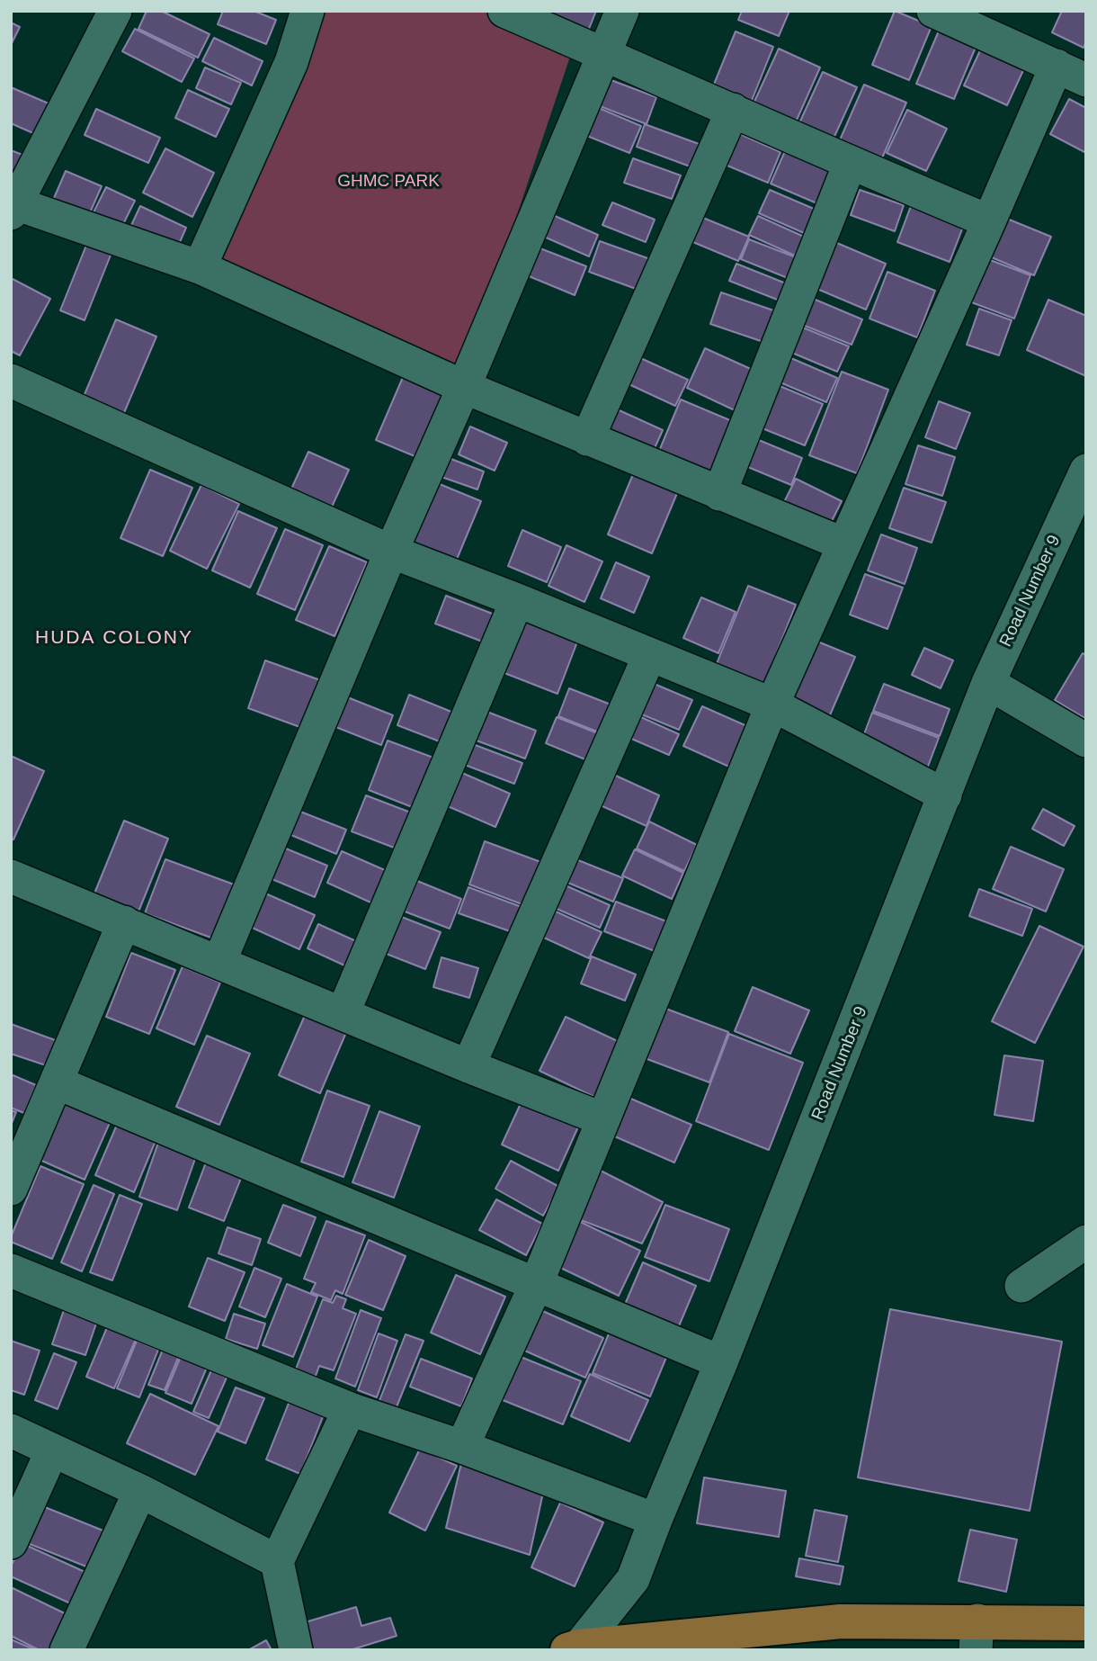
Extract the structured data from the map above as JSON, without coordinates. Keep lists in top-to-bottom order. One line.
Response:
{"streets":{"street":["Road Number 9"]},"districts":["HUDA COLONY"],"parks":["GHMC PARK"]}
